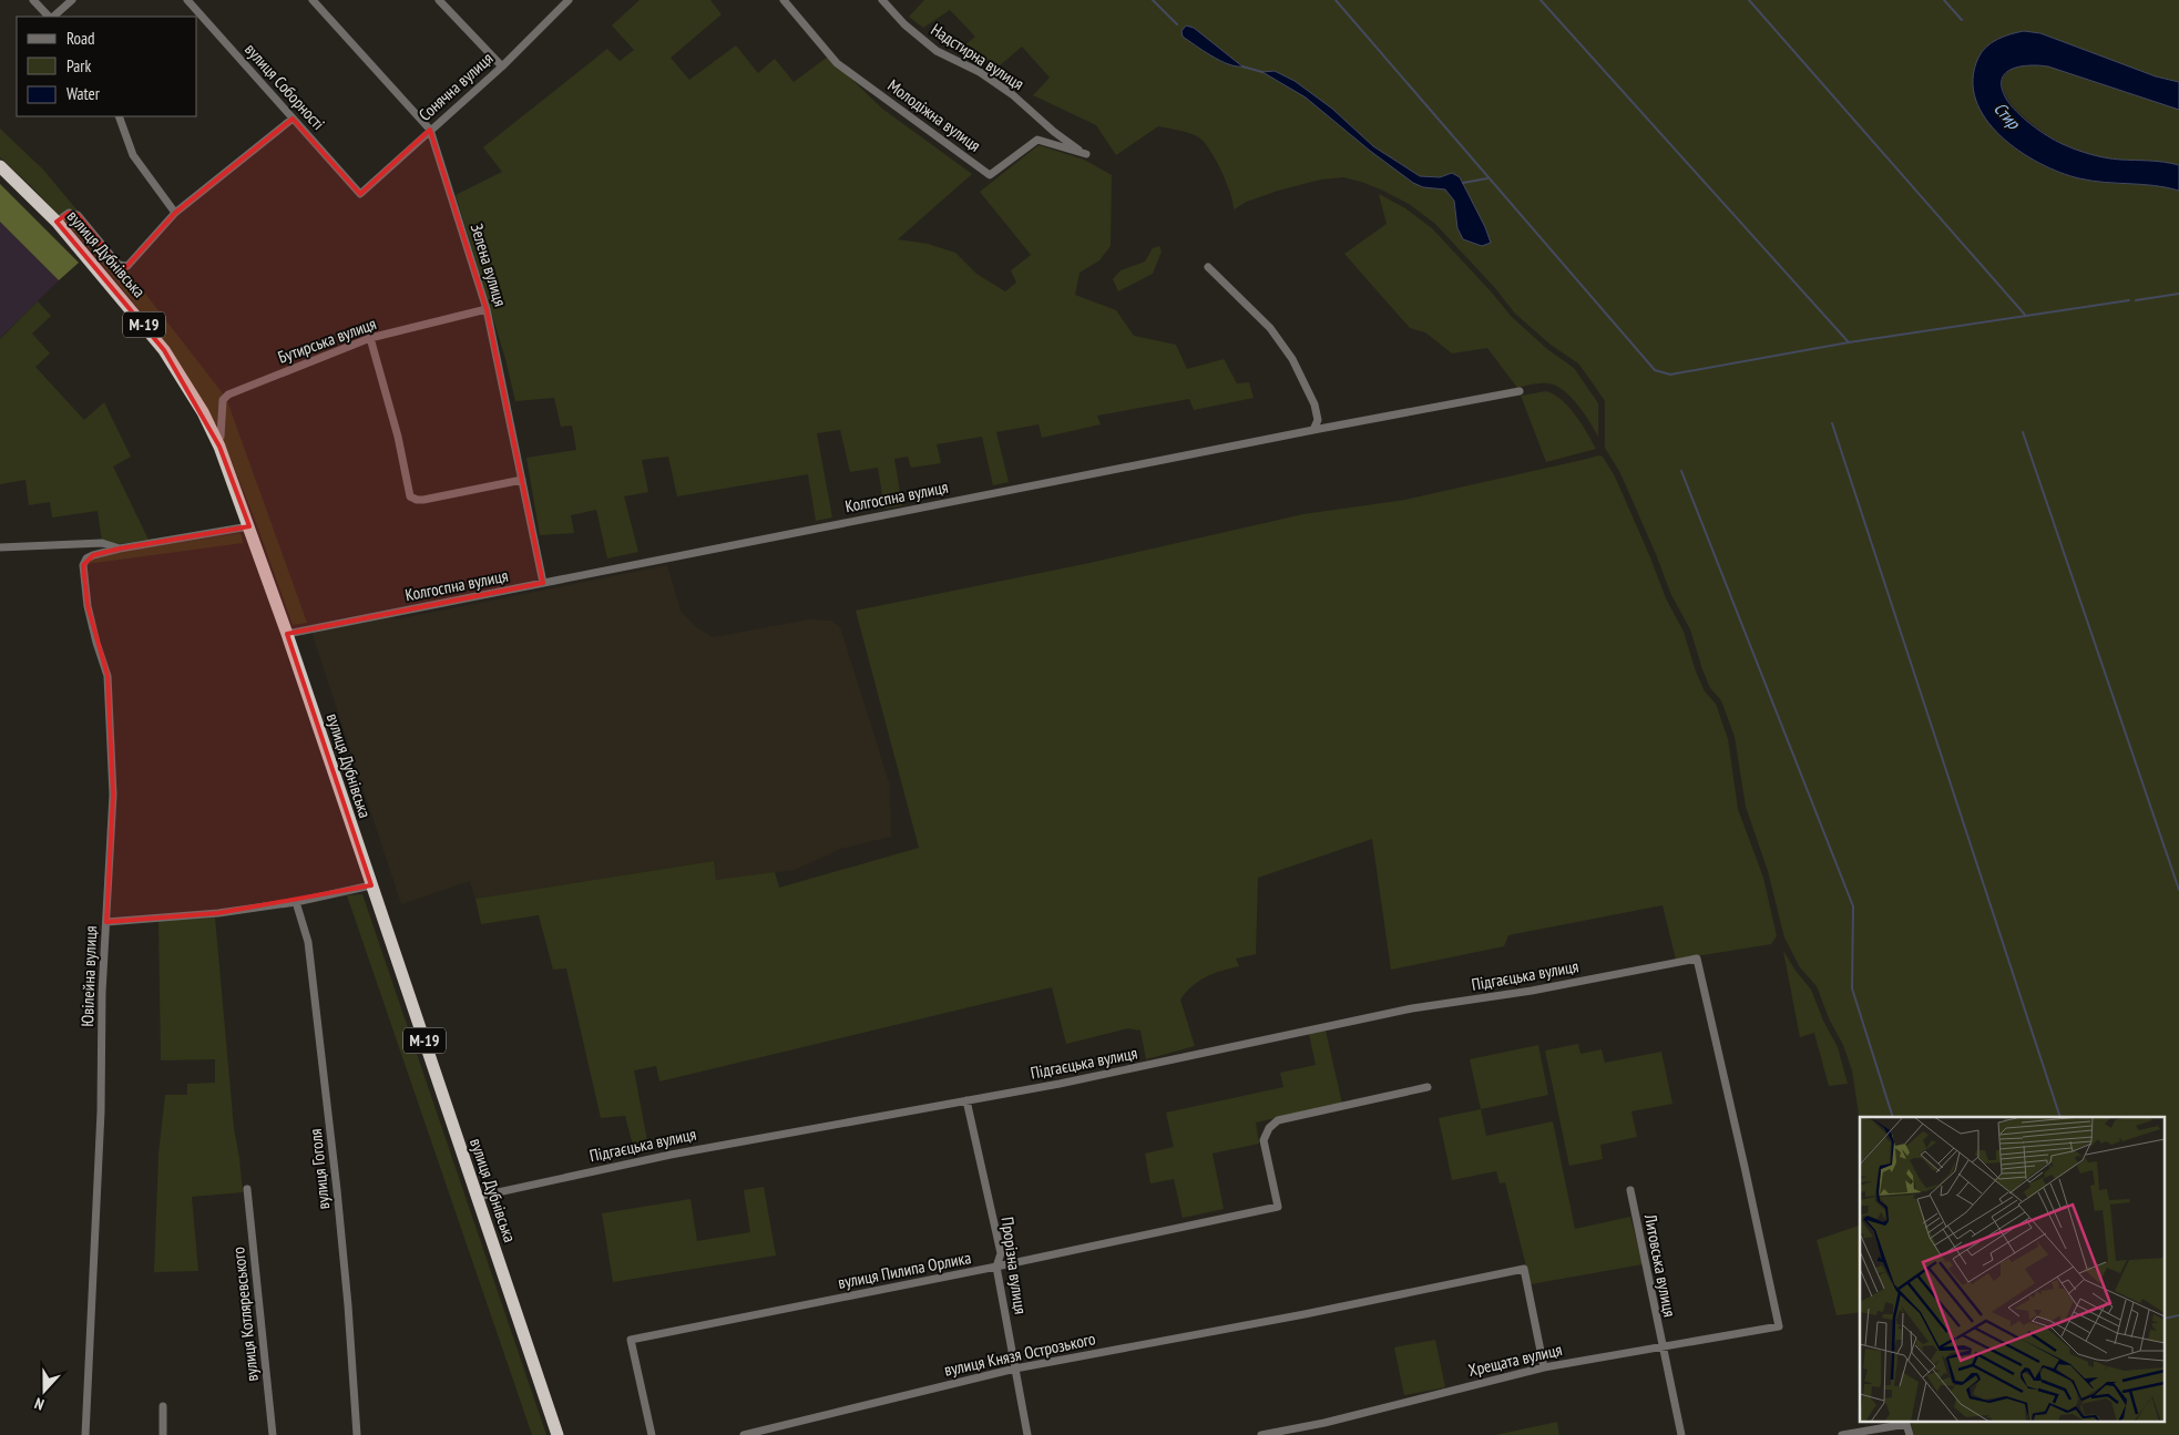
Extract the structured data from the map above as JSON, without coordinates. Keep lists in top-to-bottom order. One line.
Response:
{"streets":{"highway":["вулиця Дубнівська","М-19"],"street":["Надстирна вулиця","вулиця Соборності","Сонячна вулиця","Молодіжна вулиця","Зелена вулиця","Бутирська вулиця","Колгоспна вулиця","Підгаєцька вулиця","Ювілейна вулиця","вулиця Гоголя","Прорізна вулиця","Литовська вулиця","вулиця Пилипа Орлика","вулиця Котляревського","вулиця Князя Острозького","Хрещата вулиця"]},"crossings":[["Надстирна вулиця","Молодіжна вулиця"],["вулиця Соборності","Сонячна вулиця"],["Сонячна вулиця","Зелена вулиця"],["вулиця Дубнівська","Бутирська вулиця"],["вулиця Дубнівська","Колгоспна вулиця"],["вулиця Дубнівська","Підгаєцька вулиця"],["Зелена вулиця","Бутирська вулиця"],["Зелена вулиця","Колгоспна вулиця"],["Підгаєцька вулиця","Прорізна вулиця"],["Підгаєцька вулиця","Хрещата вулиця"],["Прорізна вулиця","вулиця Пилипа Орлика"],["Прорізна вулиця","вулиця Князя Острозького"],["Литовська вулиця","Хрещата вулиця"],["вулиця Князя Острозького","Хрещата вулиця"]],"water":["Стир"],"legend":["Road","Park","Water"],"north":"bottom"}
